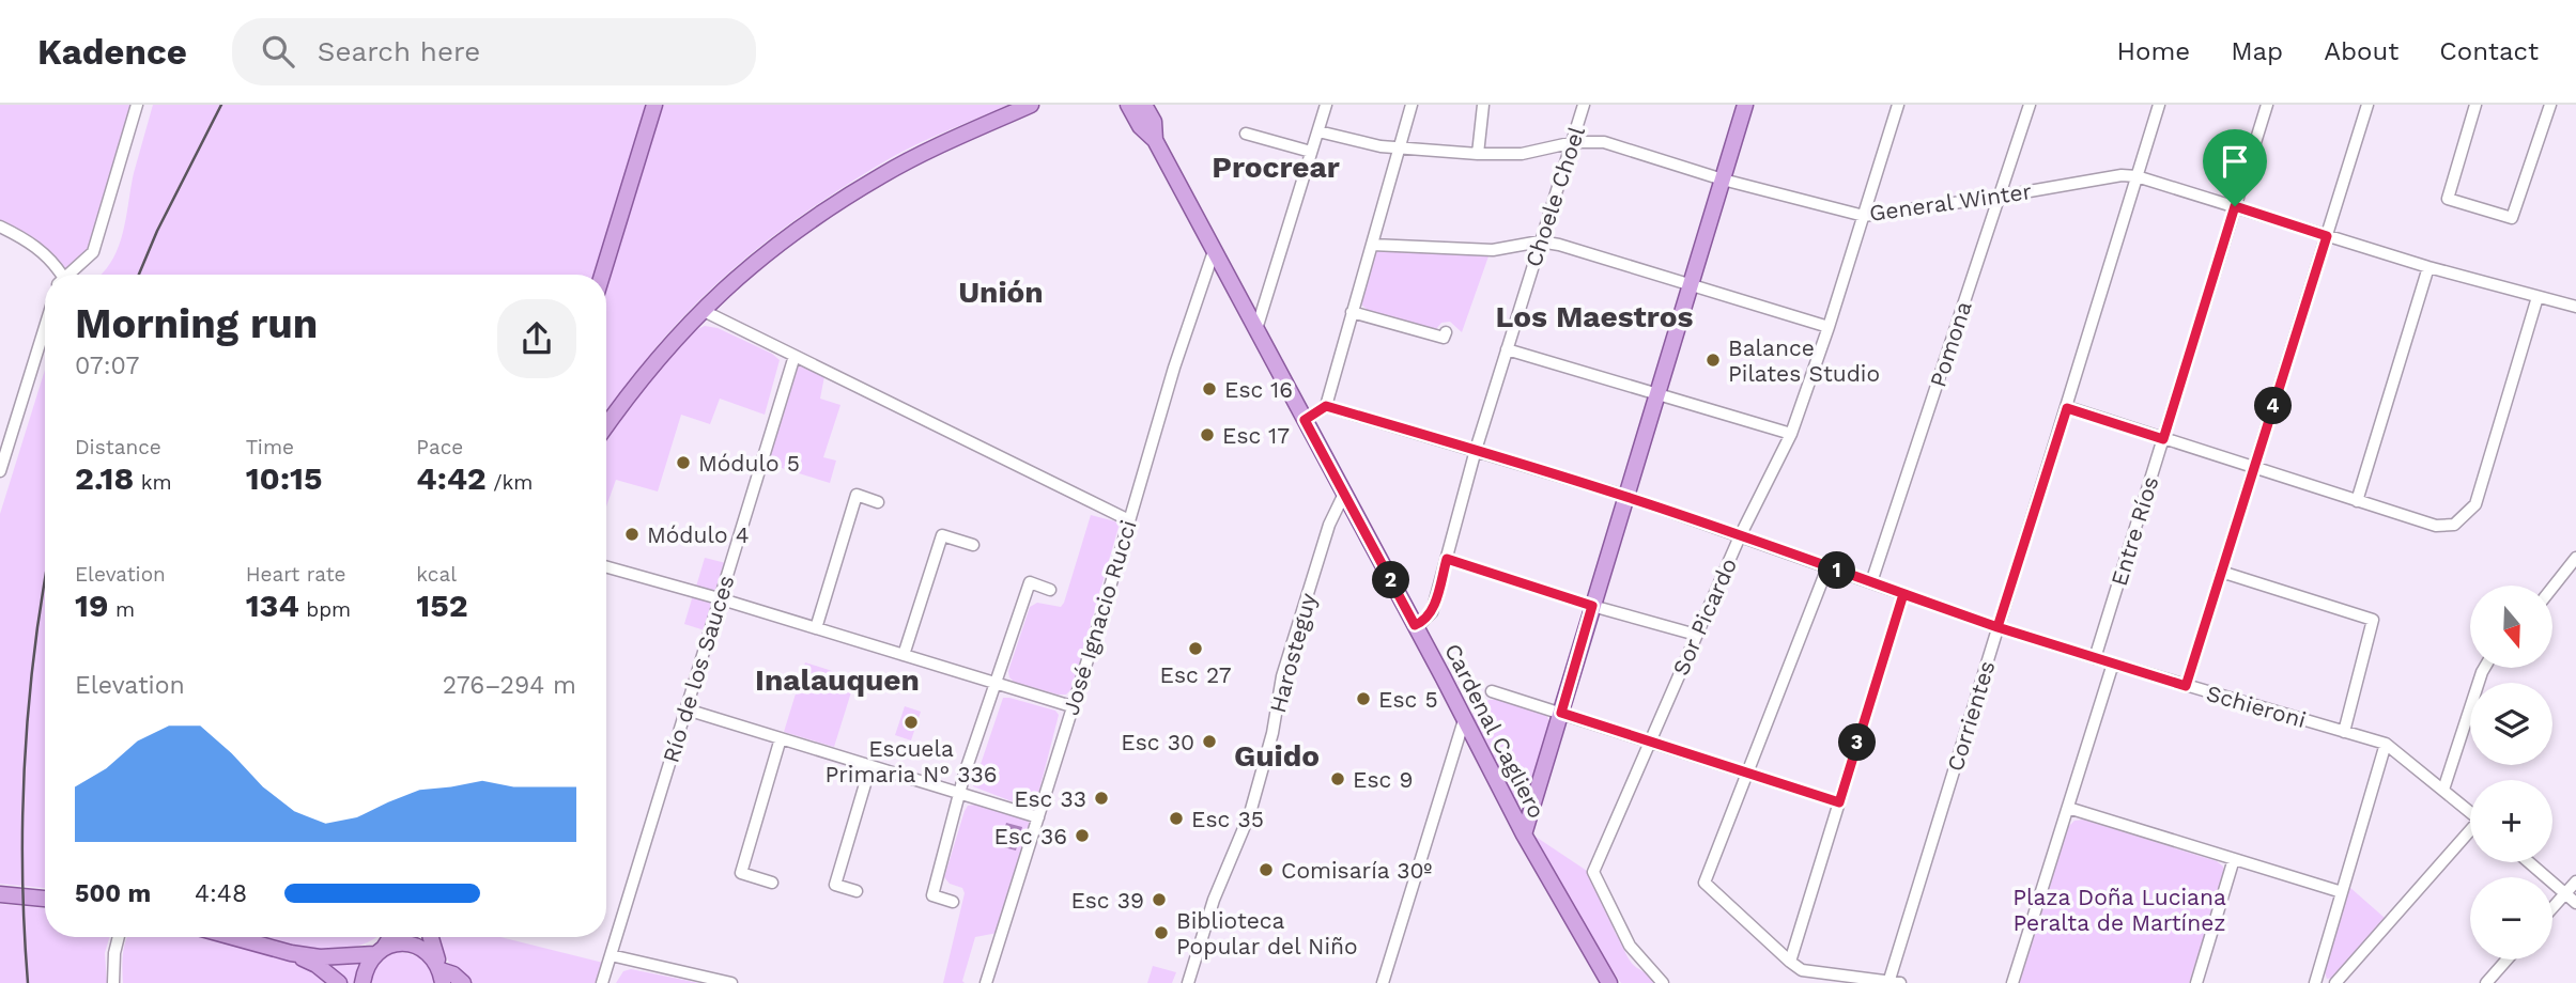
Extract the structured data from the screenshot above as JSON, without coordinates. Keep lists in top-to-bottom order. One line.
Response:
{"streets":{"main road":["Cardenal Cagliero"],"street":["Choele Choel","General Winter","Pomona","Entre Ríos","Sor Picardo","José Ignacio Rucci","Harosteguy","Río de los Sauces","Schieroni","Corrientes"]},"crossings":[["Choele Choel","General Winter"],["Choele Choel","Schieroni"],["Choele Choel","Cardenal Cagliero"],["General Winter","Pomona"],["General Winter","Entre Ríos"],["General Winter","Sor Picardo"],["General Winter","Corrientes"],["Pomona","Schieroni"],["Entre Ríos","Schieroni"],["Sor Picardo","Schieroni"],["José Ignacio Rucci","Cardenal Cagliero"],["Harosteguy","Cardenal Cagliero"],["Schieroni","Corrientes"]],"districts":["Procrear","Unión","Los Maestros","Inalauquen","Guido"],"parks":["Plaza Doña Luciana Peralta de Martínez"],"places":["Balance Pilates Studio","Esc 16","Esc 17","Módulo 5","Módulo 4","Esc 27","Esc 5","Escuela Primaria N° 336","Esc 30","Esc 9","Esc 33","Esc 35","Esc 36","Comisaría 30º","Esc 39","Biblioteca Popular del Niño"],"north":"bottom","page":{"header":"Kadence","search":"Search here","nav":["Home","Map","About","Contact"],"heading":["Morning run","07:07"],"pins":["4","1","2","3"],"stats":[["Distance","2.18 km"],["Time","10:15"],["Pace","4:42 /km"],["Elevation","19 m"],["Heart rate","134 bpm"],["kcal","152"]],"map_buttons":["+","−"],"chart":["Elevation","276–294 m"],"list":[{"name":"500 m","note":"4:48"}]}}
